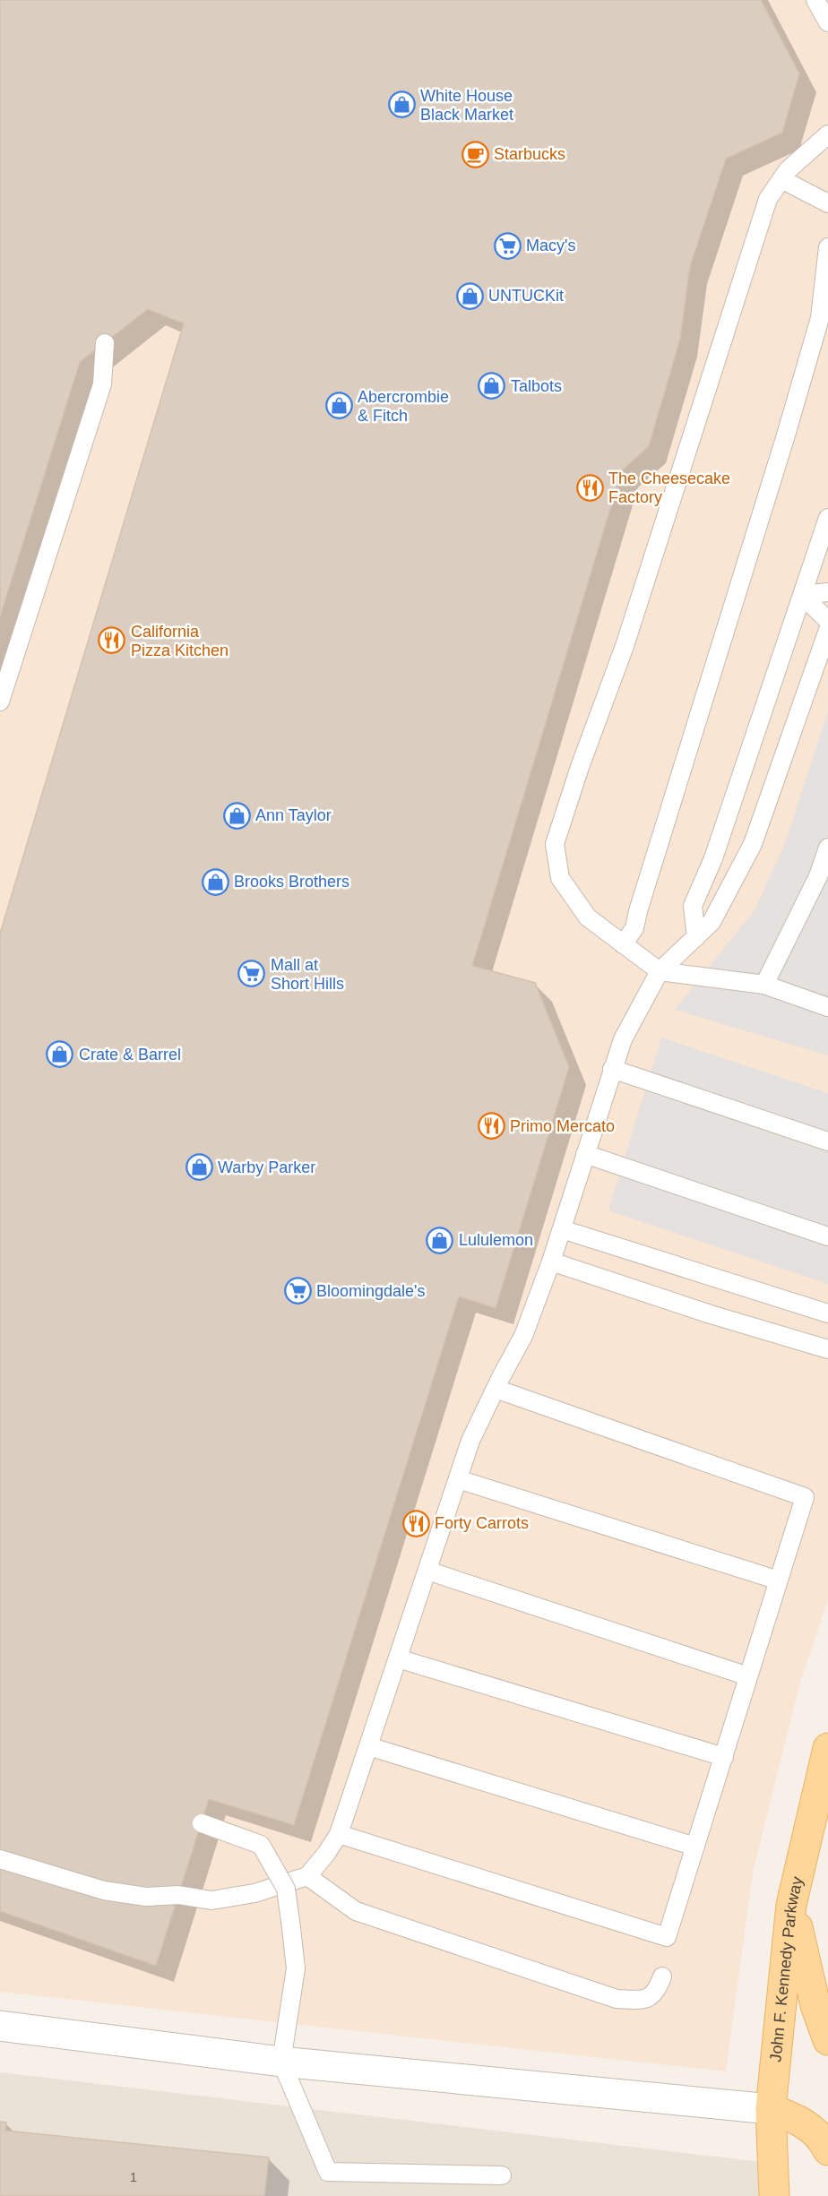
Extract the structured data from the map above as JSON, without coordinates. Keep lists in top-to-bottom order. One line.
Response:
{"streets":{"main road":["John F. Kennedy Parkway"]},"places":{"shop":["White House Black Market","UNTUCKit","Talbots","Abercrombie & Fitch","Ann Taylor","Brooks Brothers","Crate & Barrel","Warby Parker","Lululemon"],"cafe":["Starbucks"],"supermarket":["Macy's","Mall at Short Hills","Bloomingdale's"],"restaurant":["The Cheesecake Factory","California Pizza Kitchen","Primo Mercato","Forty Carrots"]},"house_numbers":["1"]}
